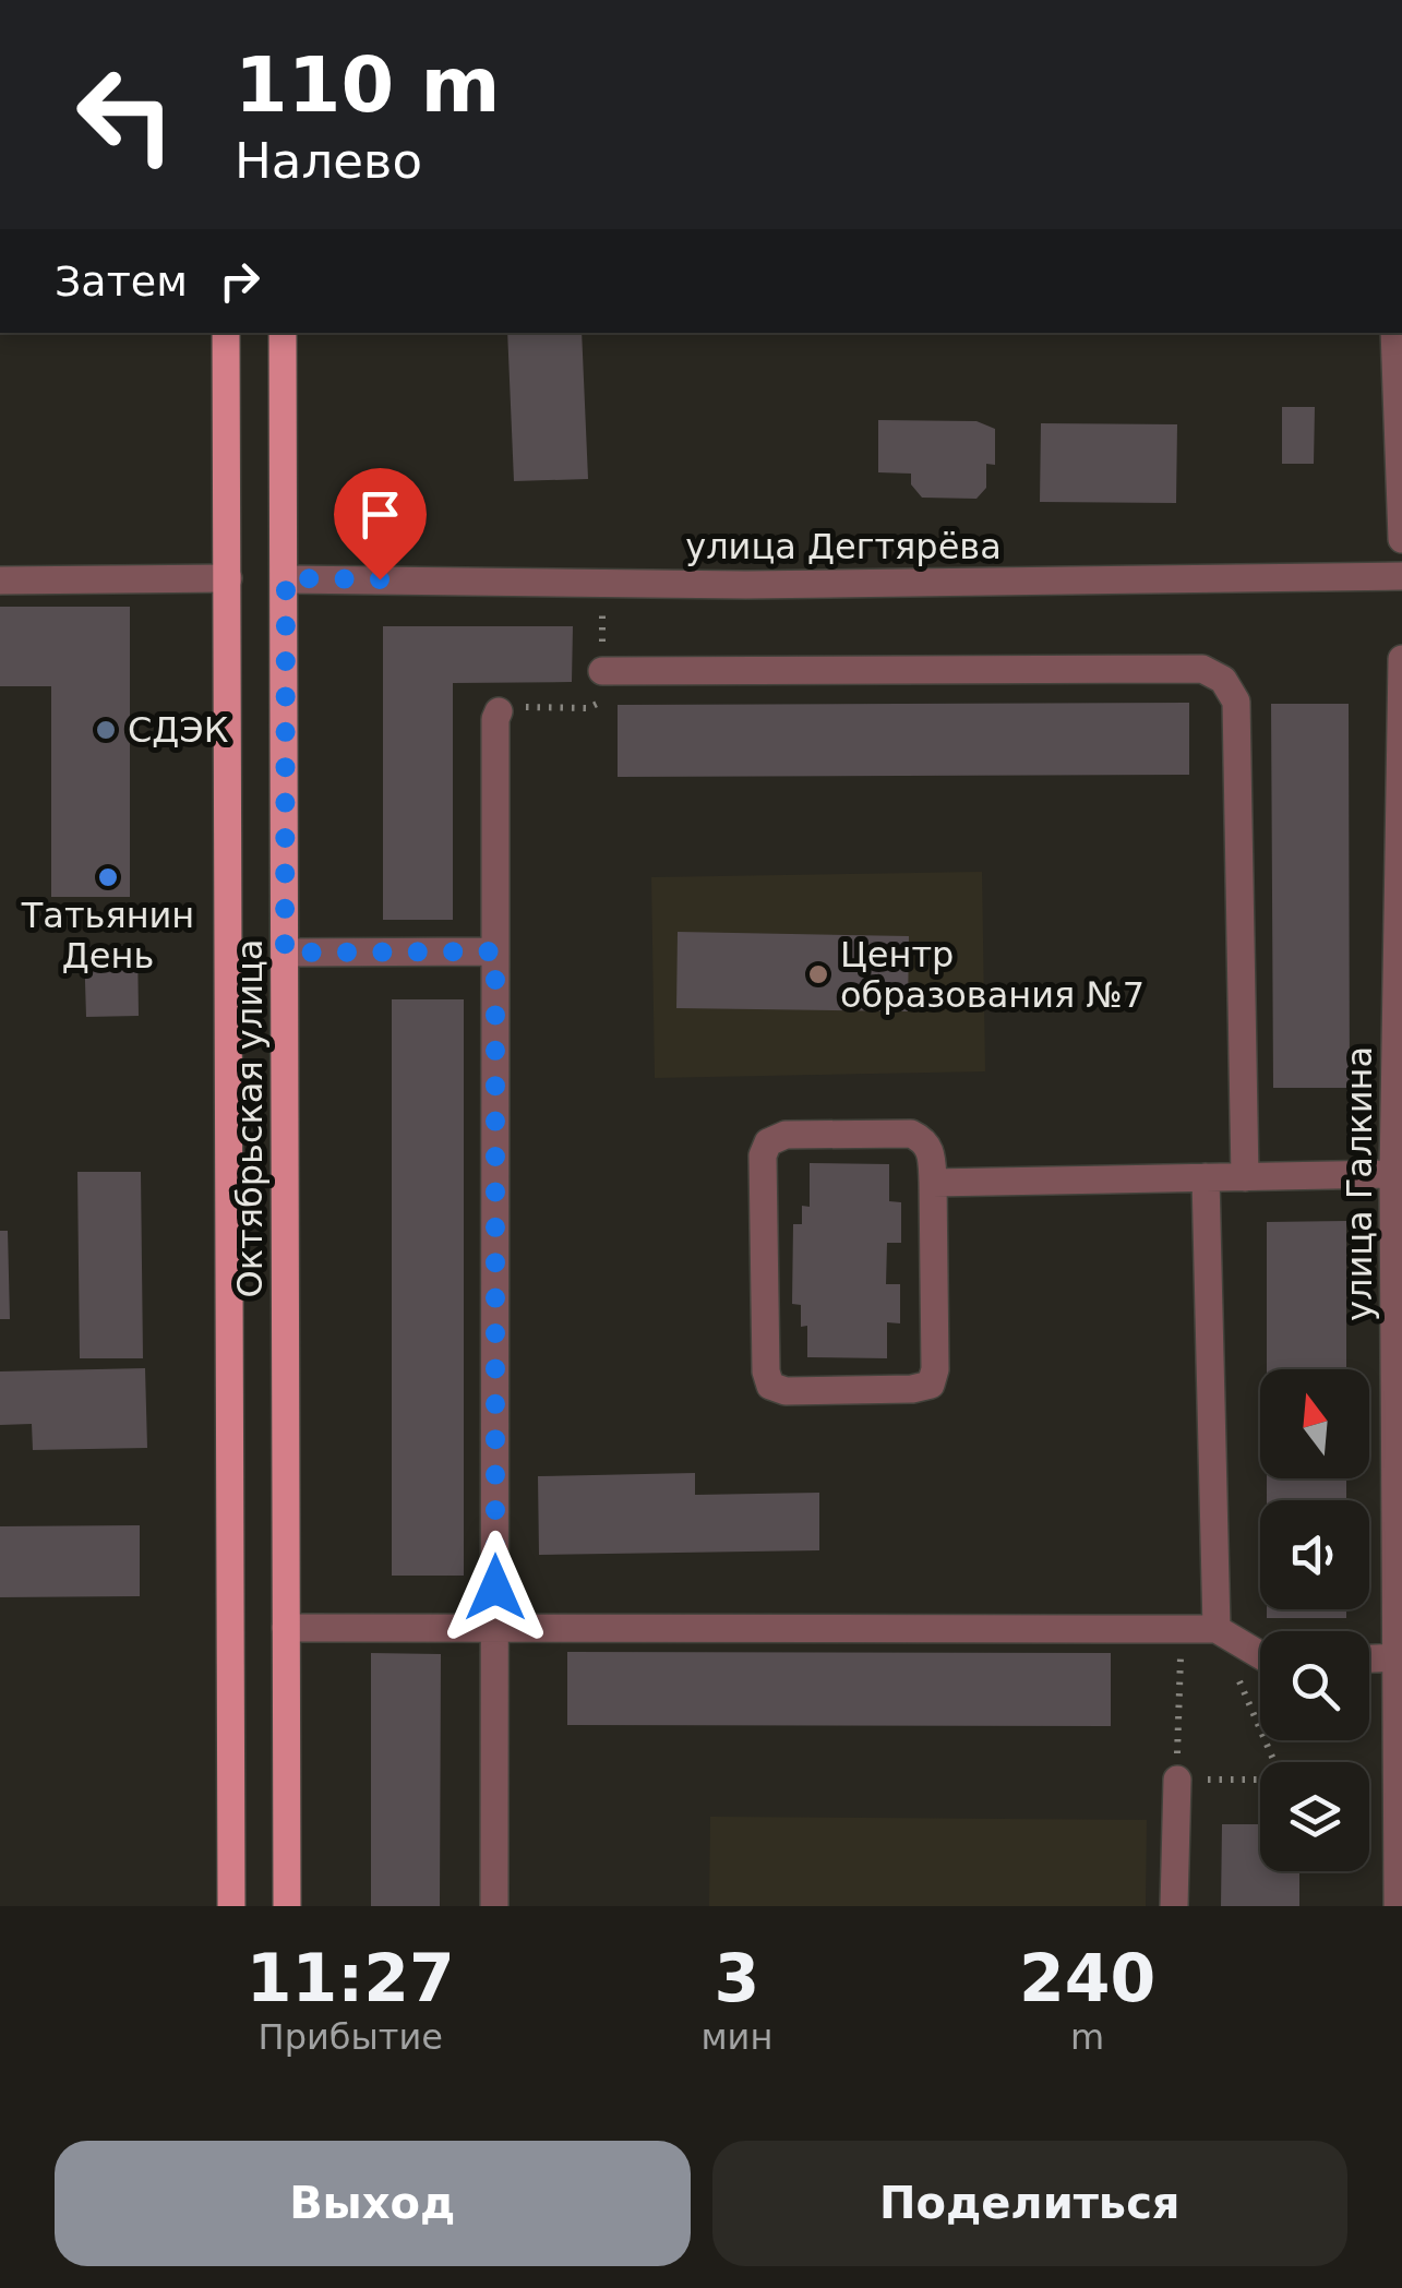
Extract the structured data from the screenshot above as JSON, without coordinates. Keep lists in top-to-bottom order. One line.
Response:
{"streets":{"main road":["Октябрьская улица"],"street":["улица Дегтярёва","улица Галкина"]},"crossings":[["улица Дегтярёва","Октябрьская улица"]],"places":["СДЭК","Татьянин День","Центр образования №7"],"north":"top","page":{"turn":["110 m","Налево"],"then":"Затем","eta":["11:27","Прибытие","3","мин","240","m"],"buttons":["Выход","Поделиться"]}}
